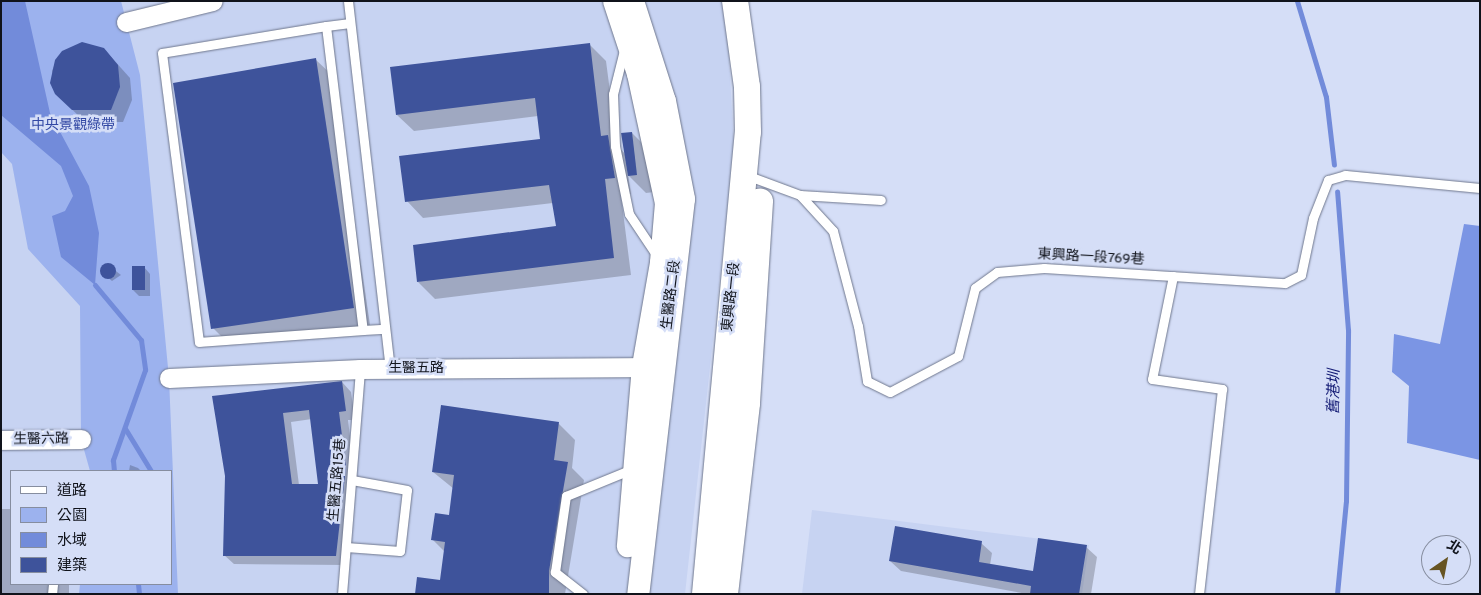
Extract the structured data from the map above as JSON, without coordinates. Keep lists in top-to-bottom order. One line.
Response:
{"streets":{"main road":["東興路一段"],"street":["生醫路二段","生醫五路","生醫六路"],"lane":["東興路一段769巷","生醫五路15巷"]},"crossings":[["東興路一段769巷","東興路一段"],["生醫路二段","生醫五路"],["生醫五路","生醫五路15巷"]],"water":["舊港圳"],"parks":["中央景觀綠帶"],"legend":["道路","公園","水域","建築"],"north":"top right"}
